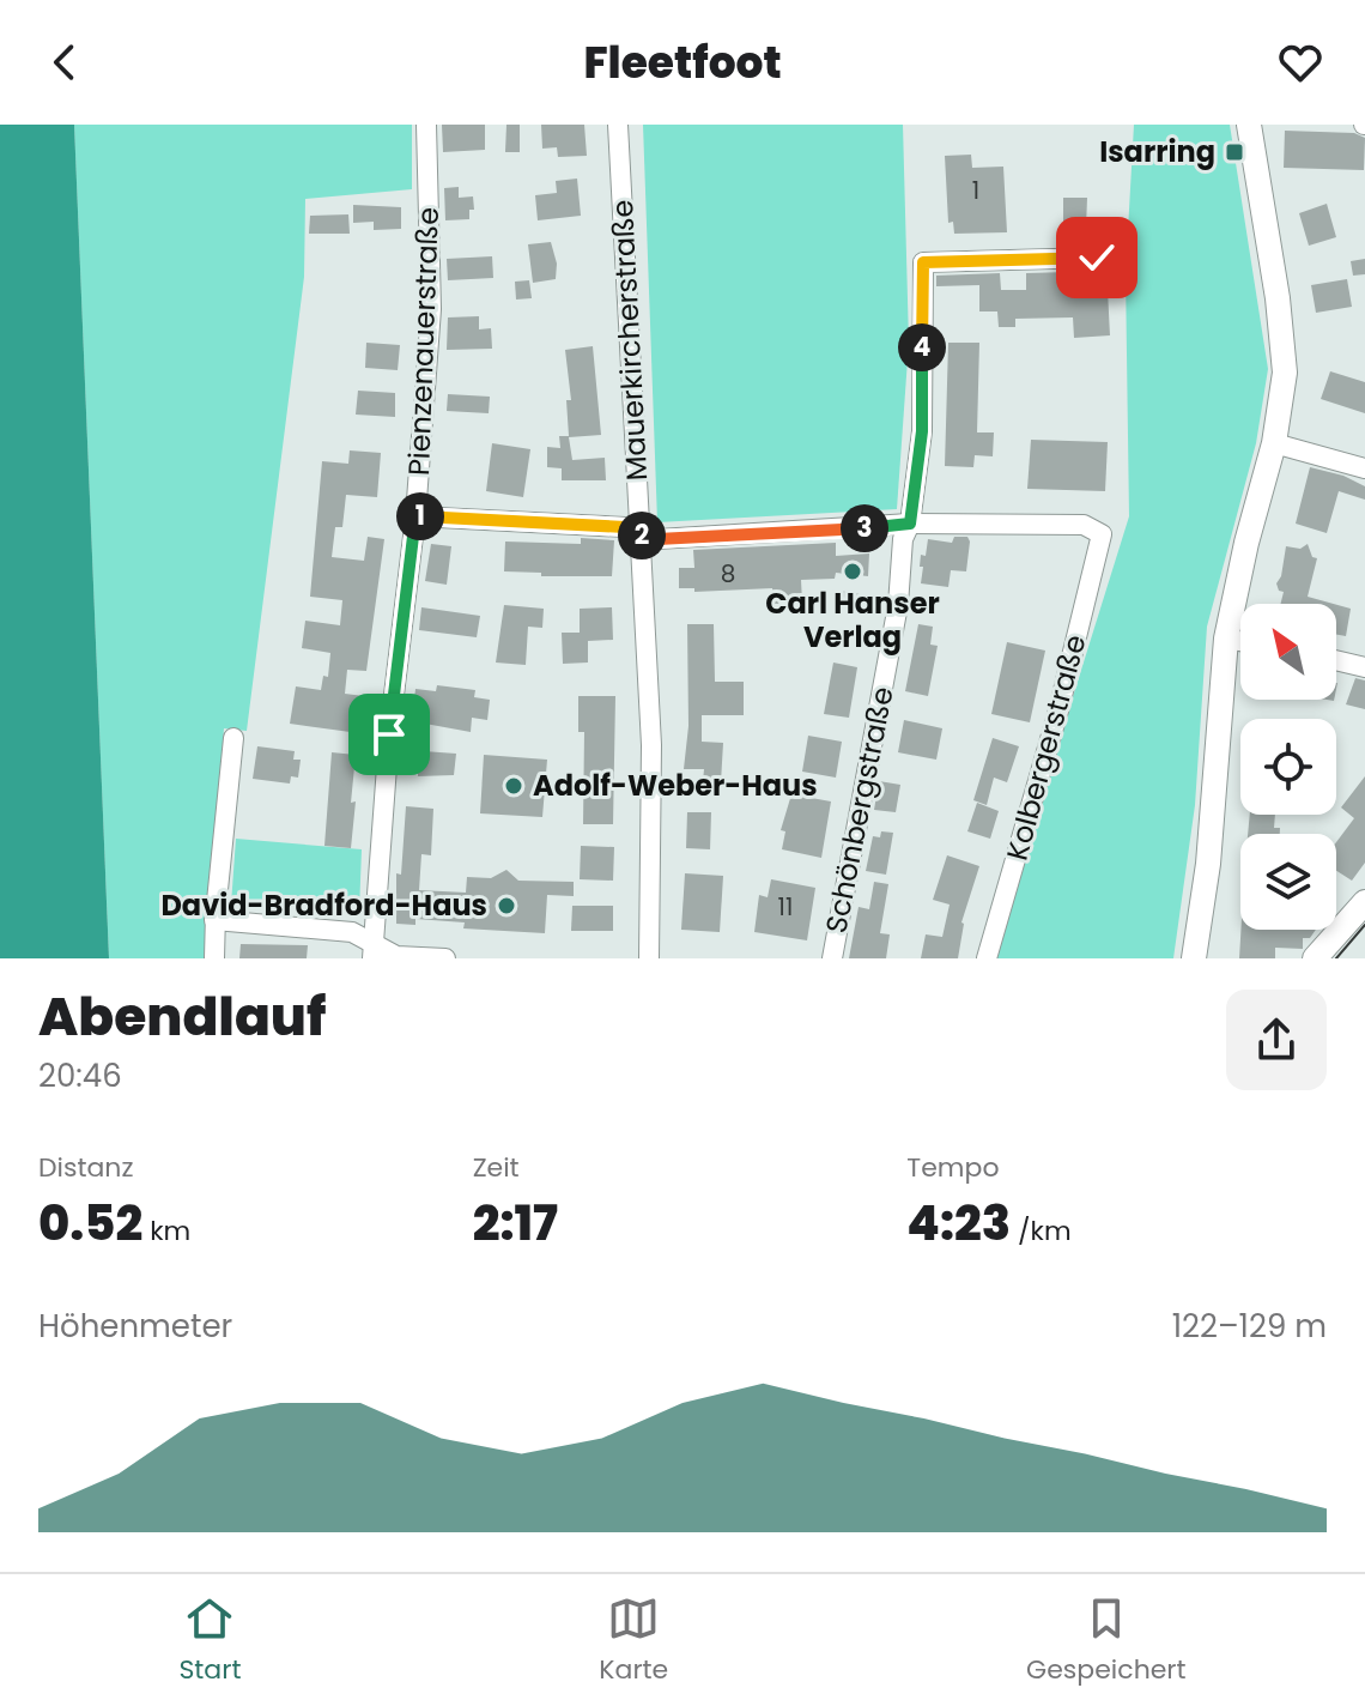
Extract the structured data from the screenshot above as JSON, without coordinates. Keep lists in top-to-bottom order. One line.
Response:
{"streets":{"street":["Mauerkircherstraße","Pienzenauerstraße","Kolbergerstraße","Schönbergstraße"]},"crossings":[["Kolbergerstraße","Schönbergstraße"]],"places":{"transit":["Isarring"],"other":["Carl Hanser Verlag","Adolf-Weber-Haus","David-Bradford-Haus"]},"house_numbers":["1","8","11"],"north":"top left","page":{"header":"Fleetfoot","pins":["4","1","3","2"],"heading":["Abendlauf","20:46"],"stats":[["Distanz","0.52 km"],["Zeit","2:17"],["Tempo","4:23 /km"]],"chart":["Höhenmeter","122–129 m"],"tabs":["Start","Karte","Gespeichert"]}}
